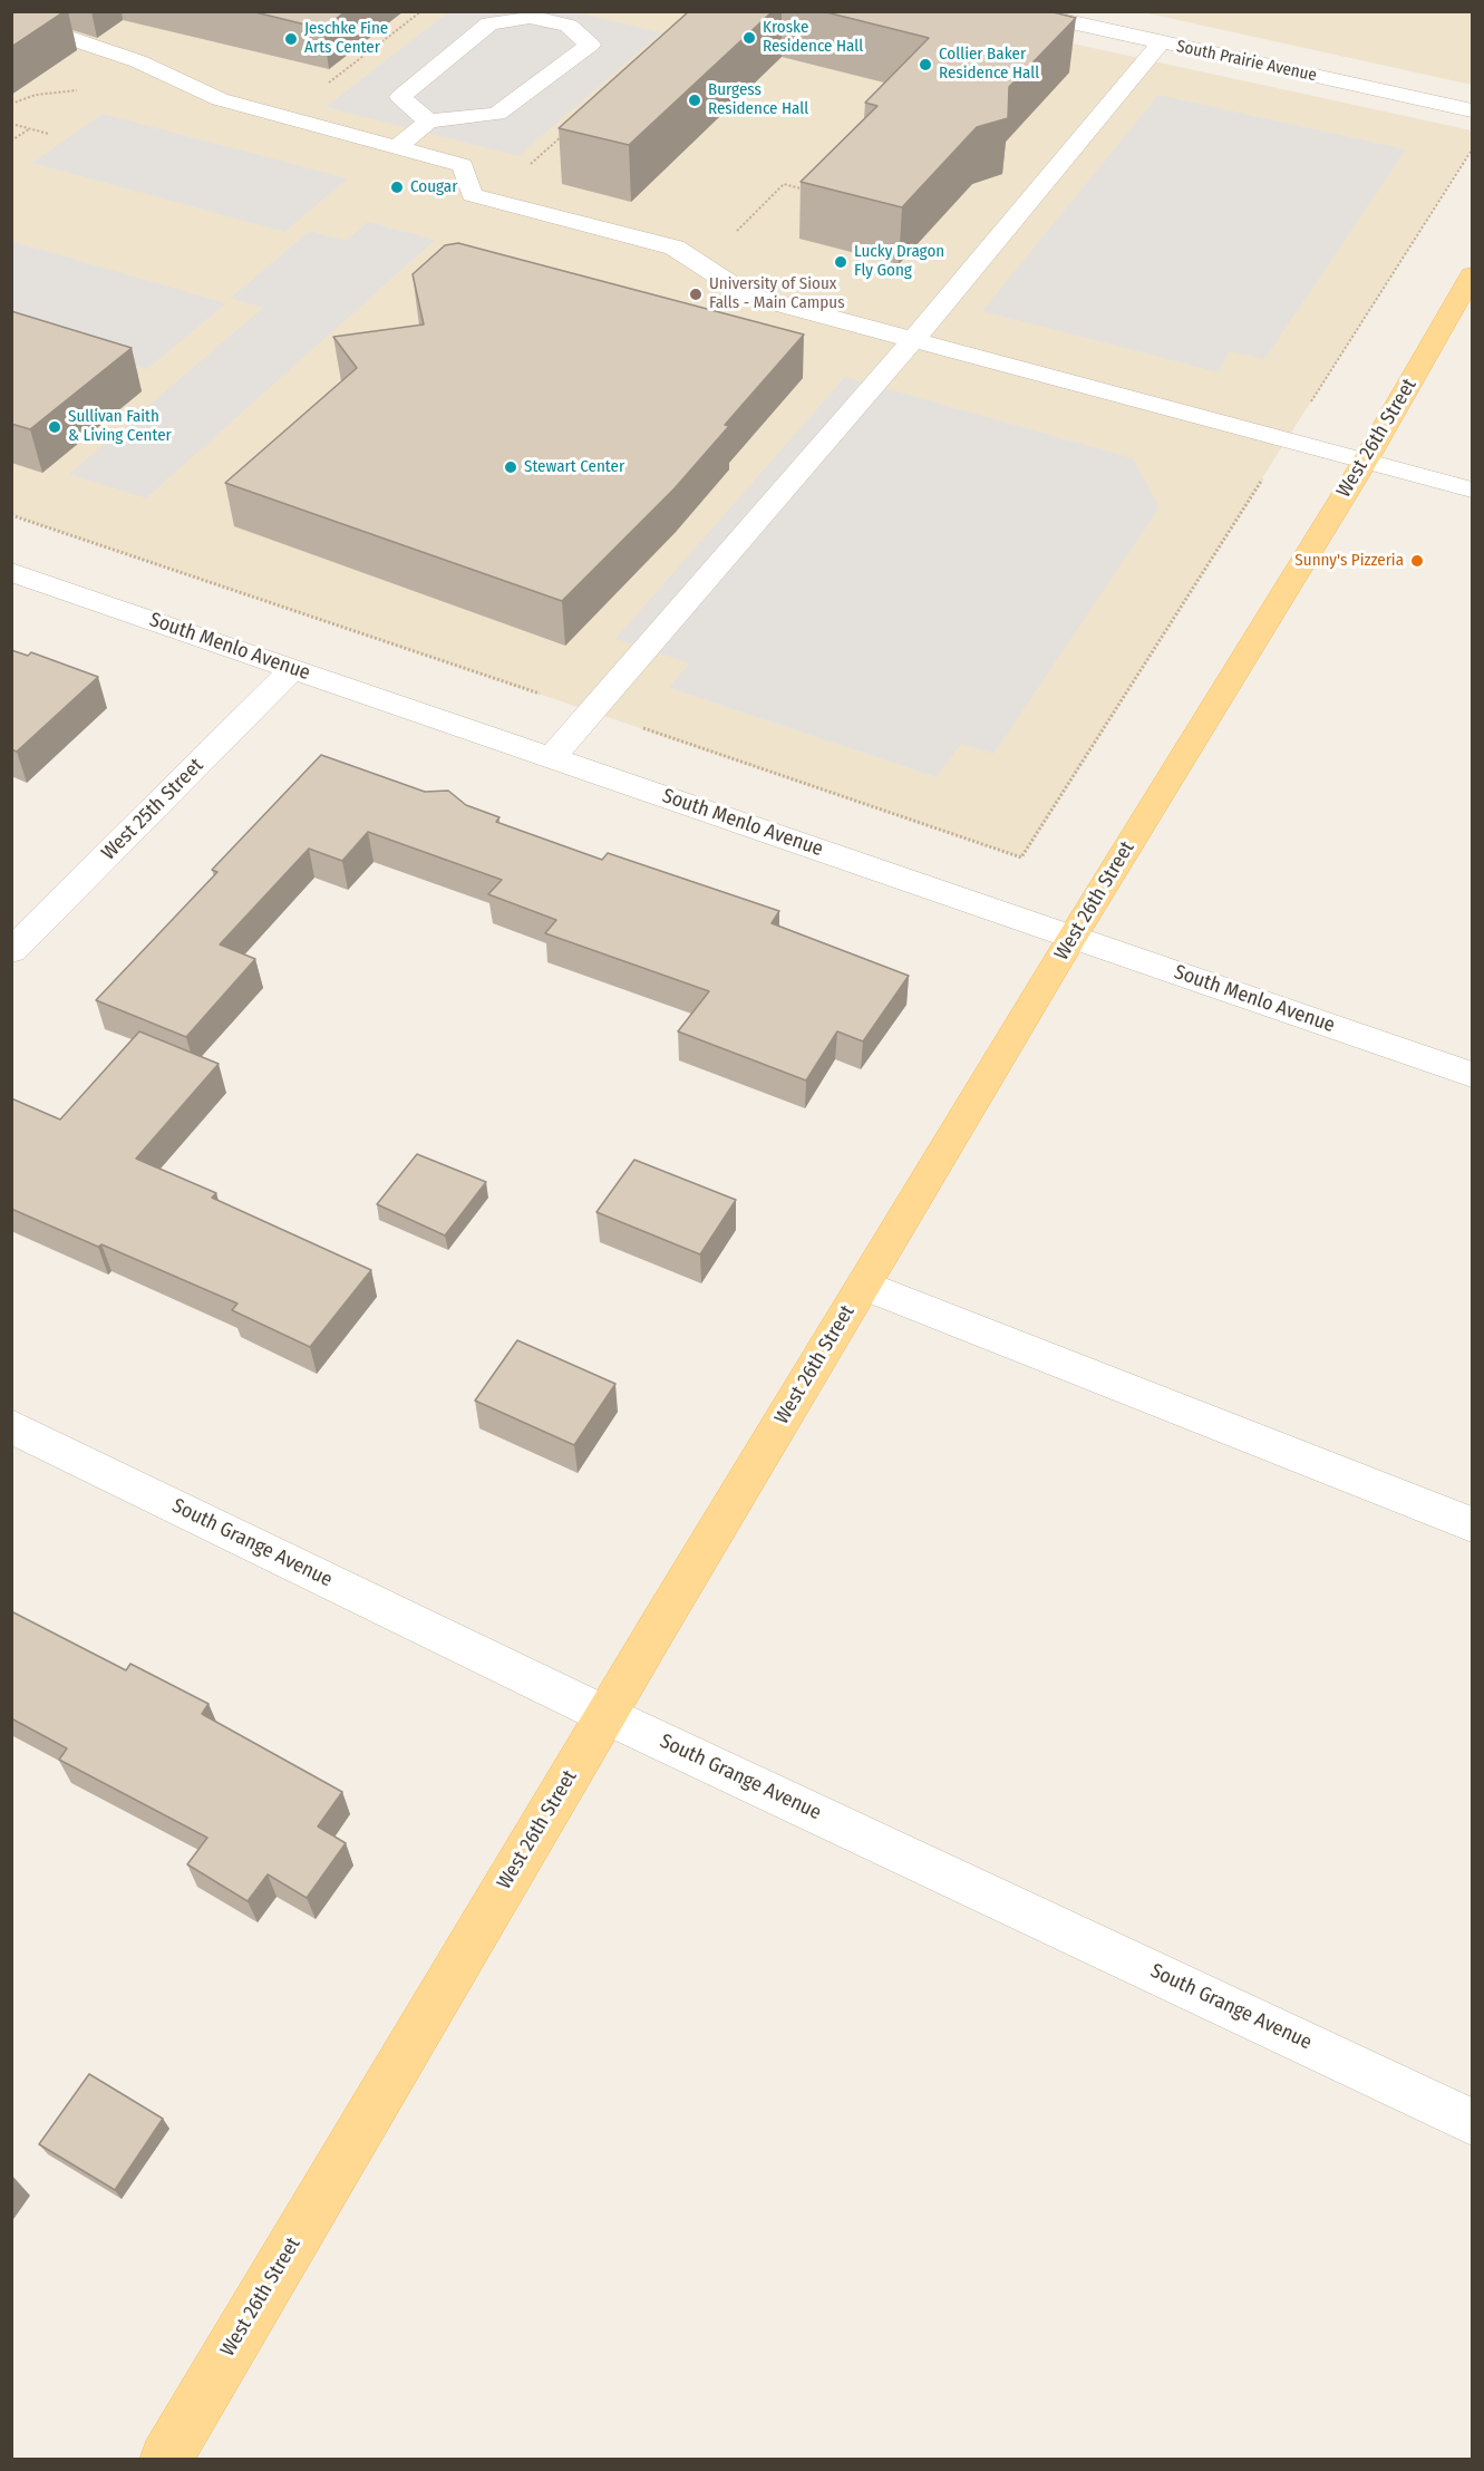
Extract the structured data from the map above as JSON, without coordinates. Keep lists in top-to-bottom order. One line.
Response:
{"streets":{"main road":["West 26th Street"],"street":["South Prairie Avenue","South Menlo Avenue","West 25th Street","South Grange Avenue"]},"crossings":[["West 26th Street","South Menlo Avenue"],["West 26th Street","South Grange Avenue"],["South Menlo Avenue","West 25th Street"]],"places":["Kroske Residence Hall","Jeschke Fine Arts Center","Collier Baker Residence Hall","Burgess Residence Hall","Cougar","Lucky Dragon Fly Gong","University of Sioux Falls - Main Campus","Sullivan Faith & Living Center","Stewart Center","Sunny's Pizzeria"]}
